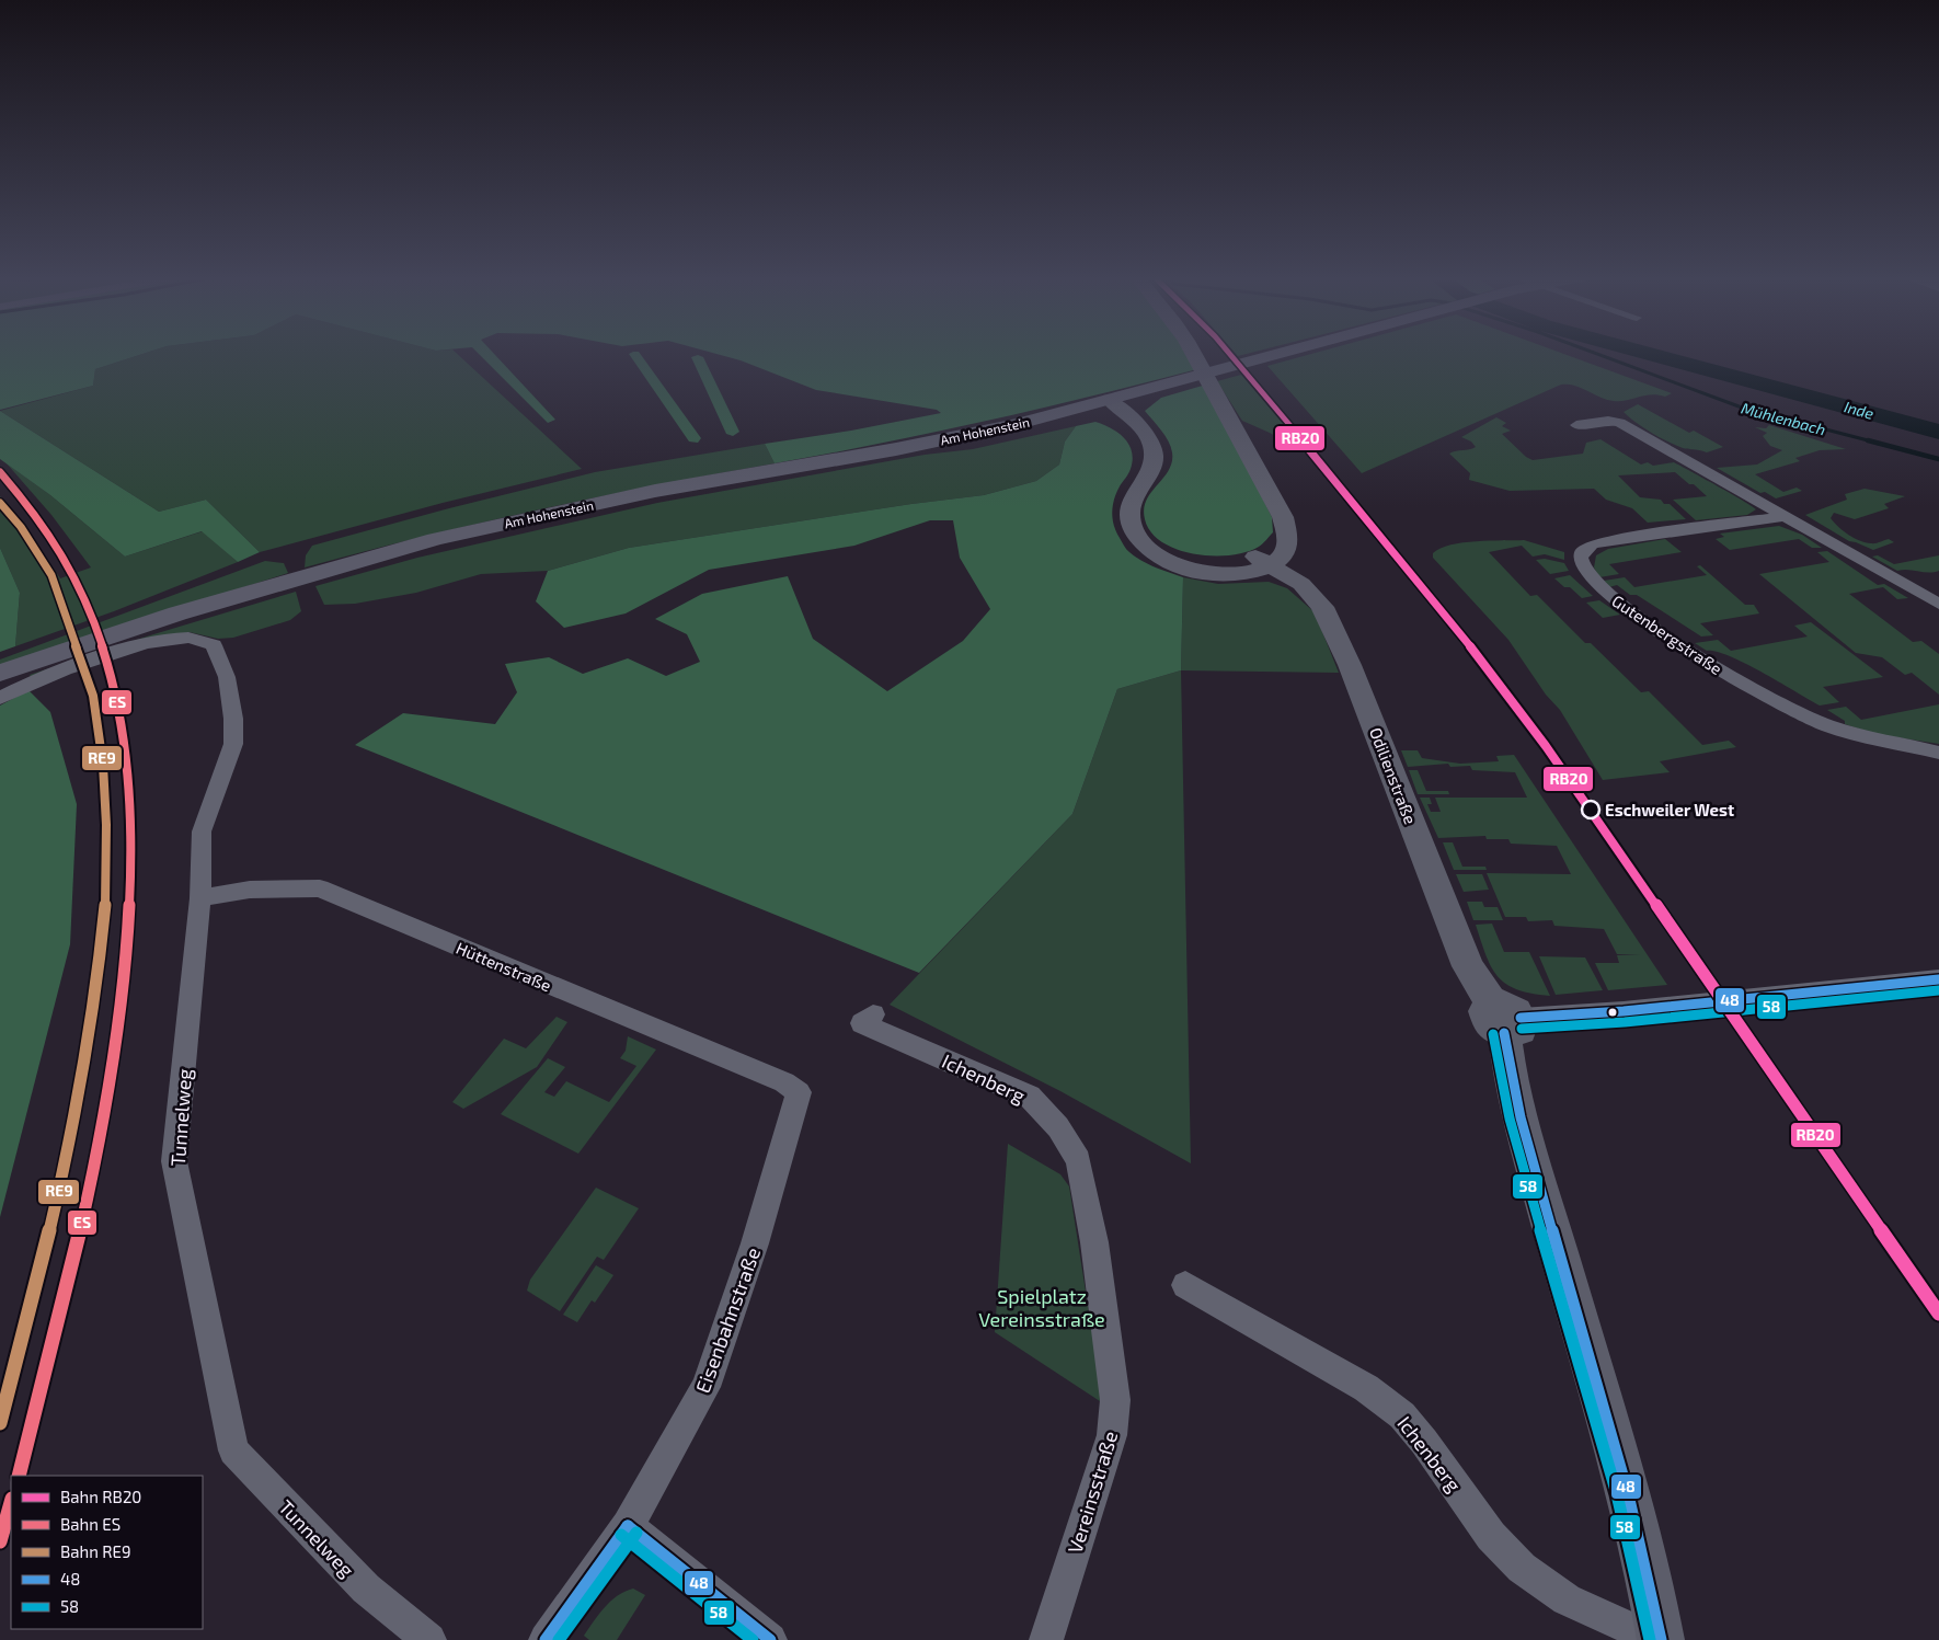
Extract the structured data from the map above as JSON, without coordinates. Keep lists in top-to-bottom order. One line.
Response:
{"streets":{"main road":["Am Hohenstein","Odilienstraße"],"street":["Gutenbergstraße","Hüttenstraße","Ichenberg","Tunnelweg","Eisenbahnstraße","Vereinsstraße"]},"crossings":[["Hüttenstraße","Tunnelweg"],["Hüttenstraße","Eisenbahnstraße"],["Ichenberg","Vereinsstraße"]],"water":["Inde","Mühlenbach"],"parks":["Spielplatz Vereinsstraße"],"places":["Eschweiler West"],"lines":["rail line RB20","rail line ES","rail line RE9","transit line 48","transit line 58"],"legend":["Bahn RB20","Bahn ES","Bahn RE9","48","58"]}
